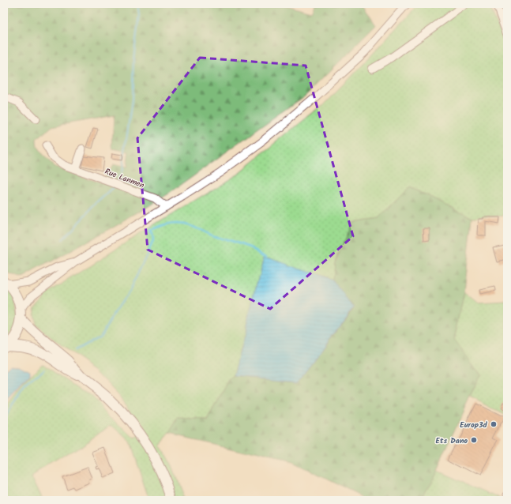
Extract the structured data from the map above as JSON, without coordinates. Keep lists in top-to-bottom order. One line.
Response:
{"streets":{"street":["Rue Lanmen"]},"places":["Europ3d","Ets Dano"]}
